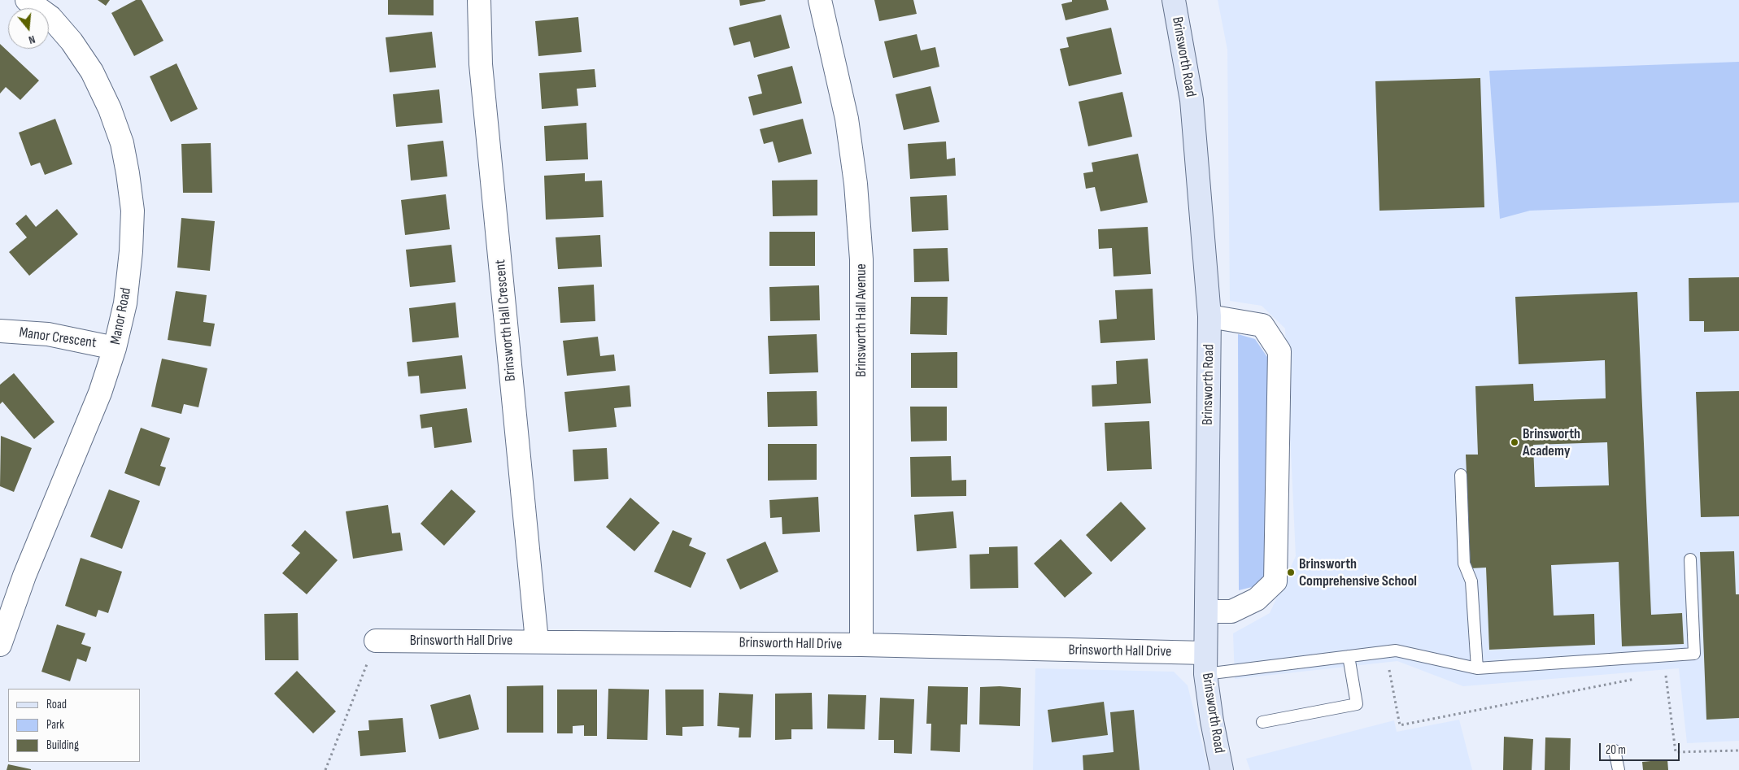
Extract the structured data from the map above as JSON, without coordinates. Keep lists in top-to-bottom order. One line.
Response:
{"streets":{"main road":["Brinsworth Road"],"street":["Manor Road","Brinsworth Hall Crescent","Brinsworth Hall Avenue","Manor Crescent","Brinsworth Hall Drive"]},"crossings":[["Brinsworth Road","Brinsworth Hall Drive"],["Manor Road","Manor Crescent"],["Brinsworth Hall Crescent","Brinsworth Hall Drive"],["Brinsworth Hall Avenue","Brinsworth Hall Drive"]],"places":["Brinsworth Academy","Brinsworth Comprehensive School"],"legend":["Road","Park","Building"],"scale_bar":"20 m","north":"bottom"}
